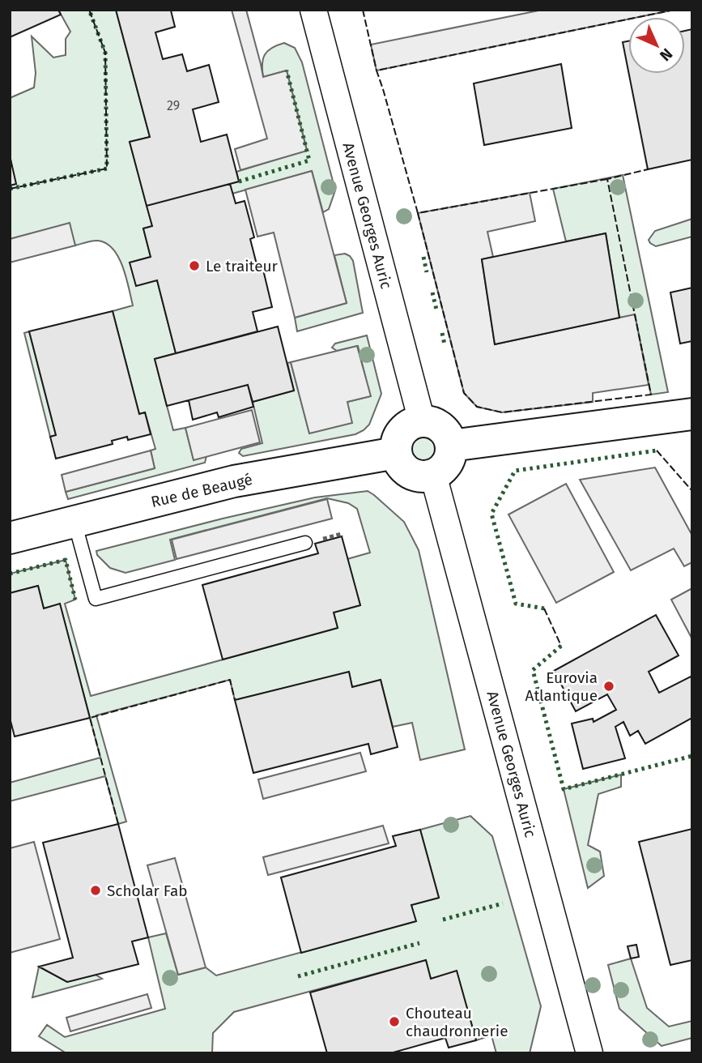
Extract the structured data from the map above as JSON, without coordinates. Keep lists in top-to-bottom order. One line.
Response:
{"streets":{"street":["Avenue Georges Auric","Rue de Beaugé"]},"crossings":[["Avenue Georges Auric","Rue de Beaugé"]],"places":["Le traiteur","Eurovia Atlantique","Scholar Fab","Chouteau chaudronnerie"],"house_numbers":["29"],"north":"bottom right"}
